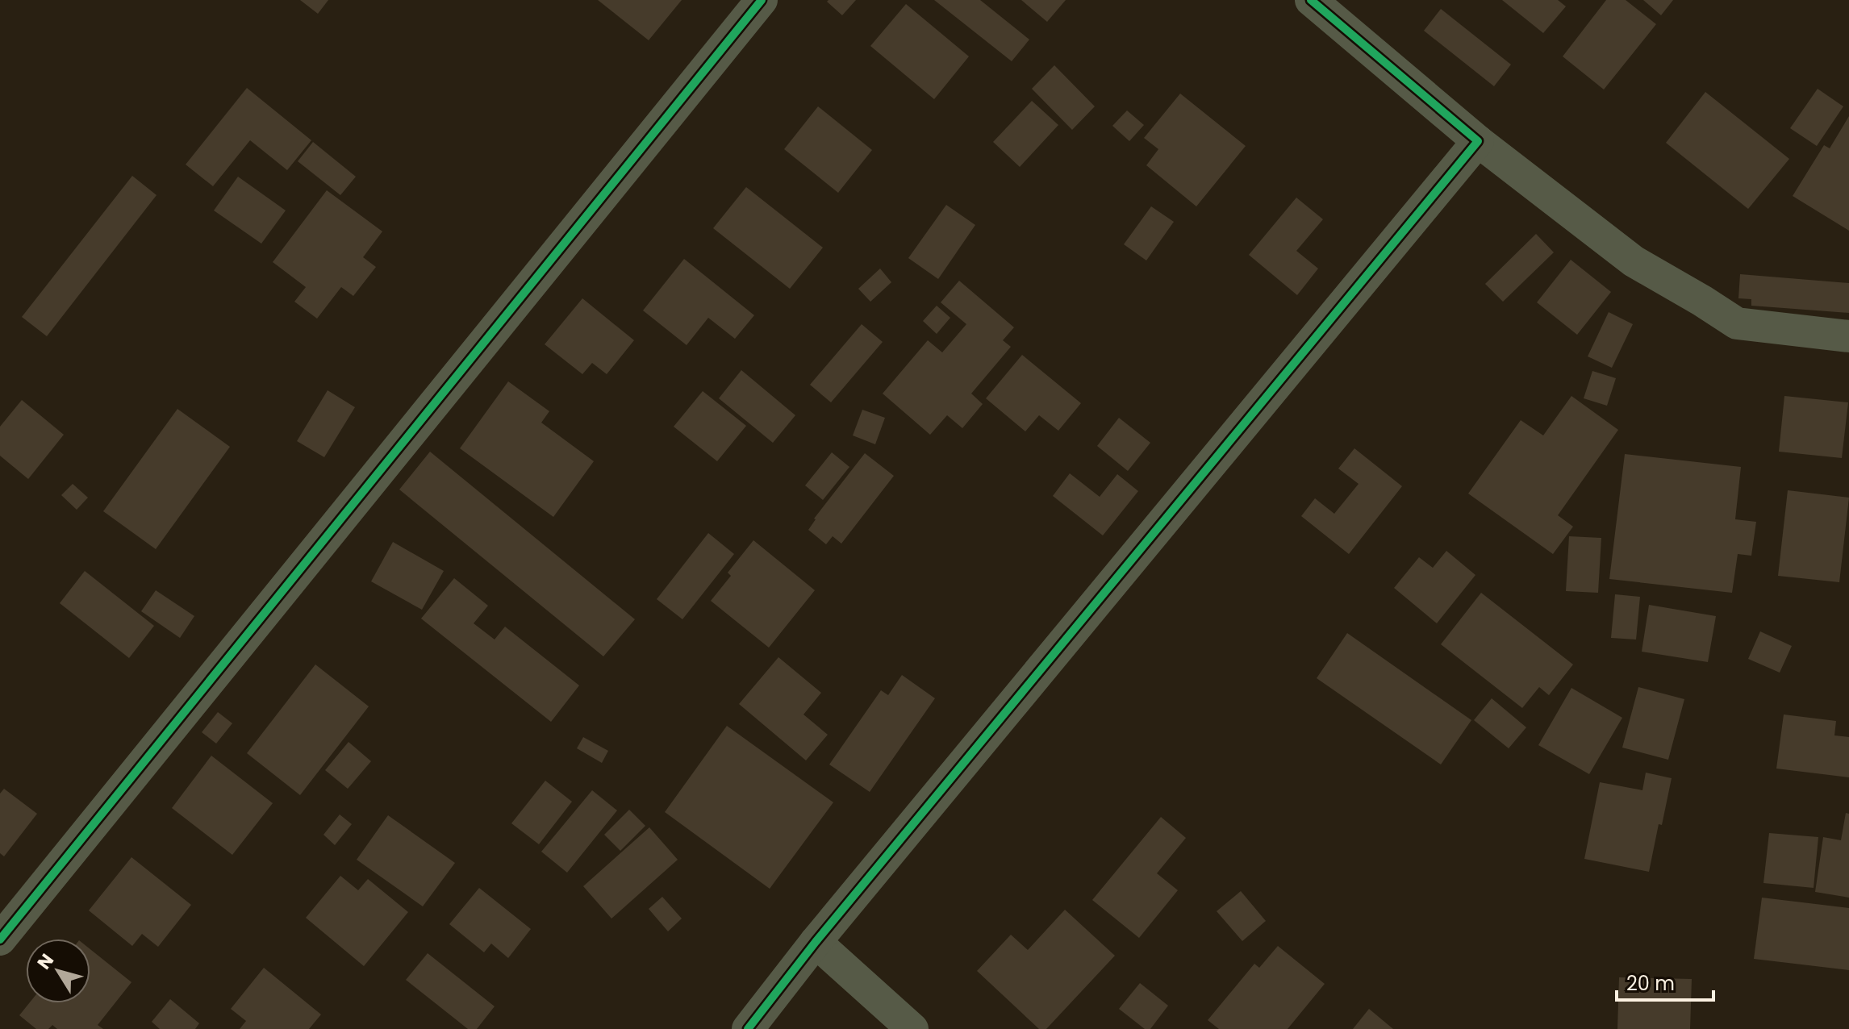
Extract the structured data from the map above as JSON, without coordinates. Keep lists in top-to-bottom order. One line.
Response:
{"scale_bar":"20 m","north":"top left"}
